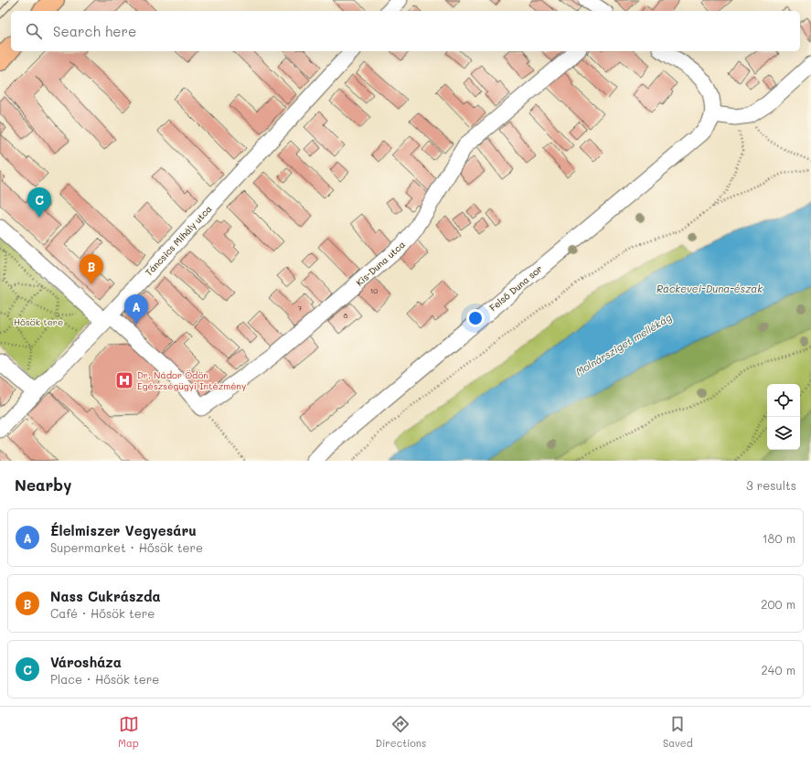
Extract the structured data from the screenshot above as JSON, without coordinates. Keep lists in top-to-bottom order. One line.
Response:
{"streets":{"street":["Táncsics Mihály utca","Kis-Duna utca","Felső Duna sor"]},"water":["Ráckevei-Duna-észak","Molnársziget mellékág"],"parks":["Hősök tere"],"places":{"hospital":["Dr. Nádor Ödön Egészségügyi Intézmény"]},"house_numbers":["10","7","8"],"page":{"search":"Search here","pins":["C","B","A"],"heading":["Nearby","3 results"],"list":[{"mark":"A","name":"Élelmiszer Vegyesáru","note":"Supermarket · Hősök tere","value":"180 m"},{"mark":"B","name":"Nass Cukrászda","note":"Café · Hősök tere","value":"200 m"},{"mark":"C","name":"Városháza","note":"Place · Hősök tere","value":"240 m"}],"nav":["Map","Directions","Saved"]}}
